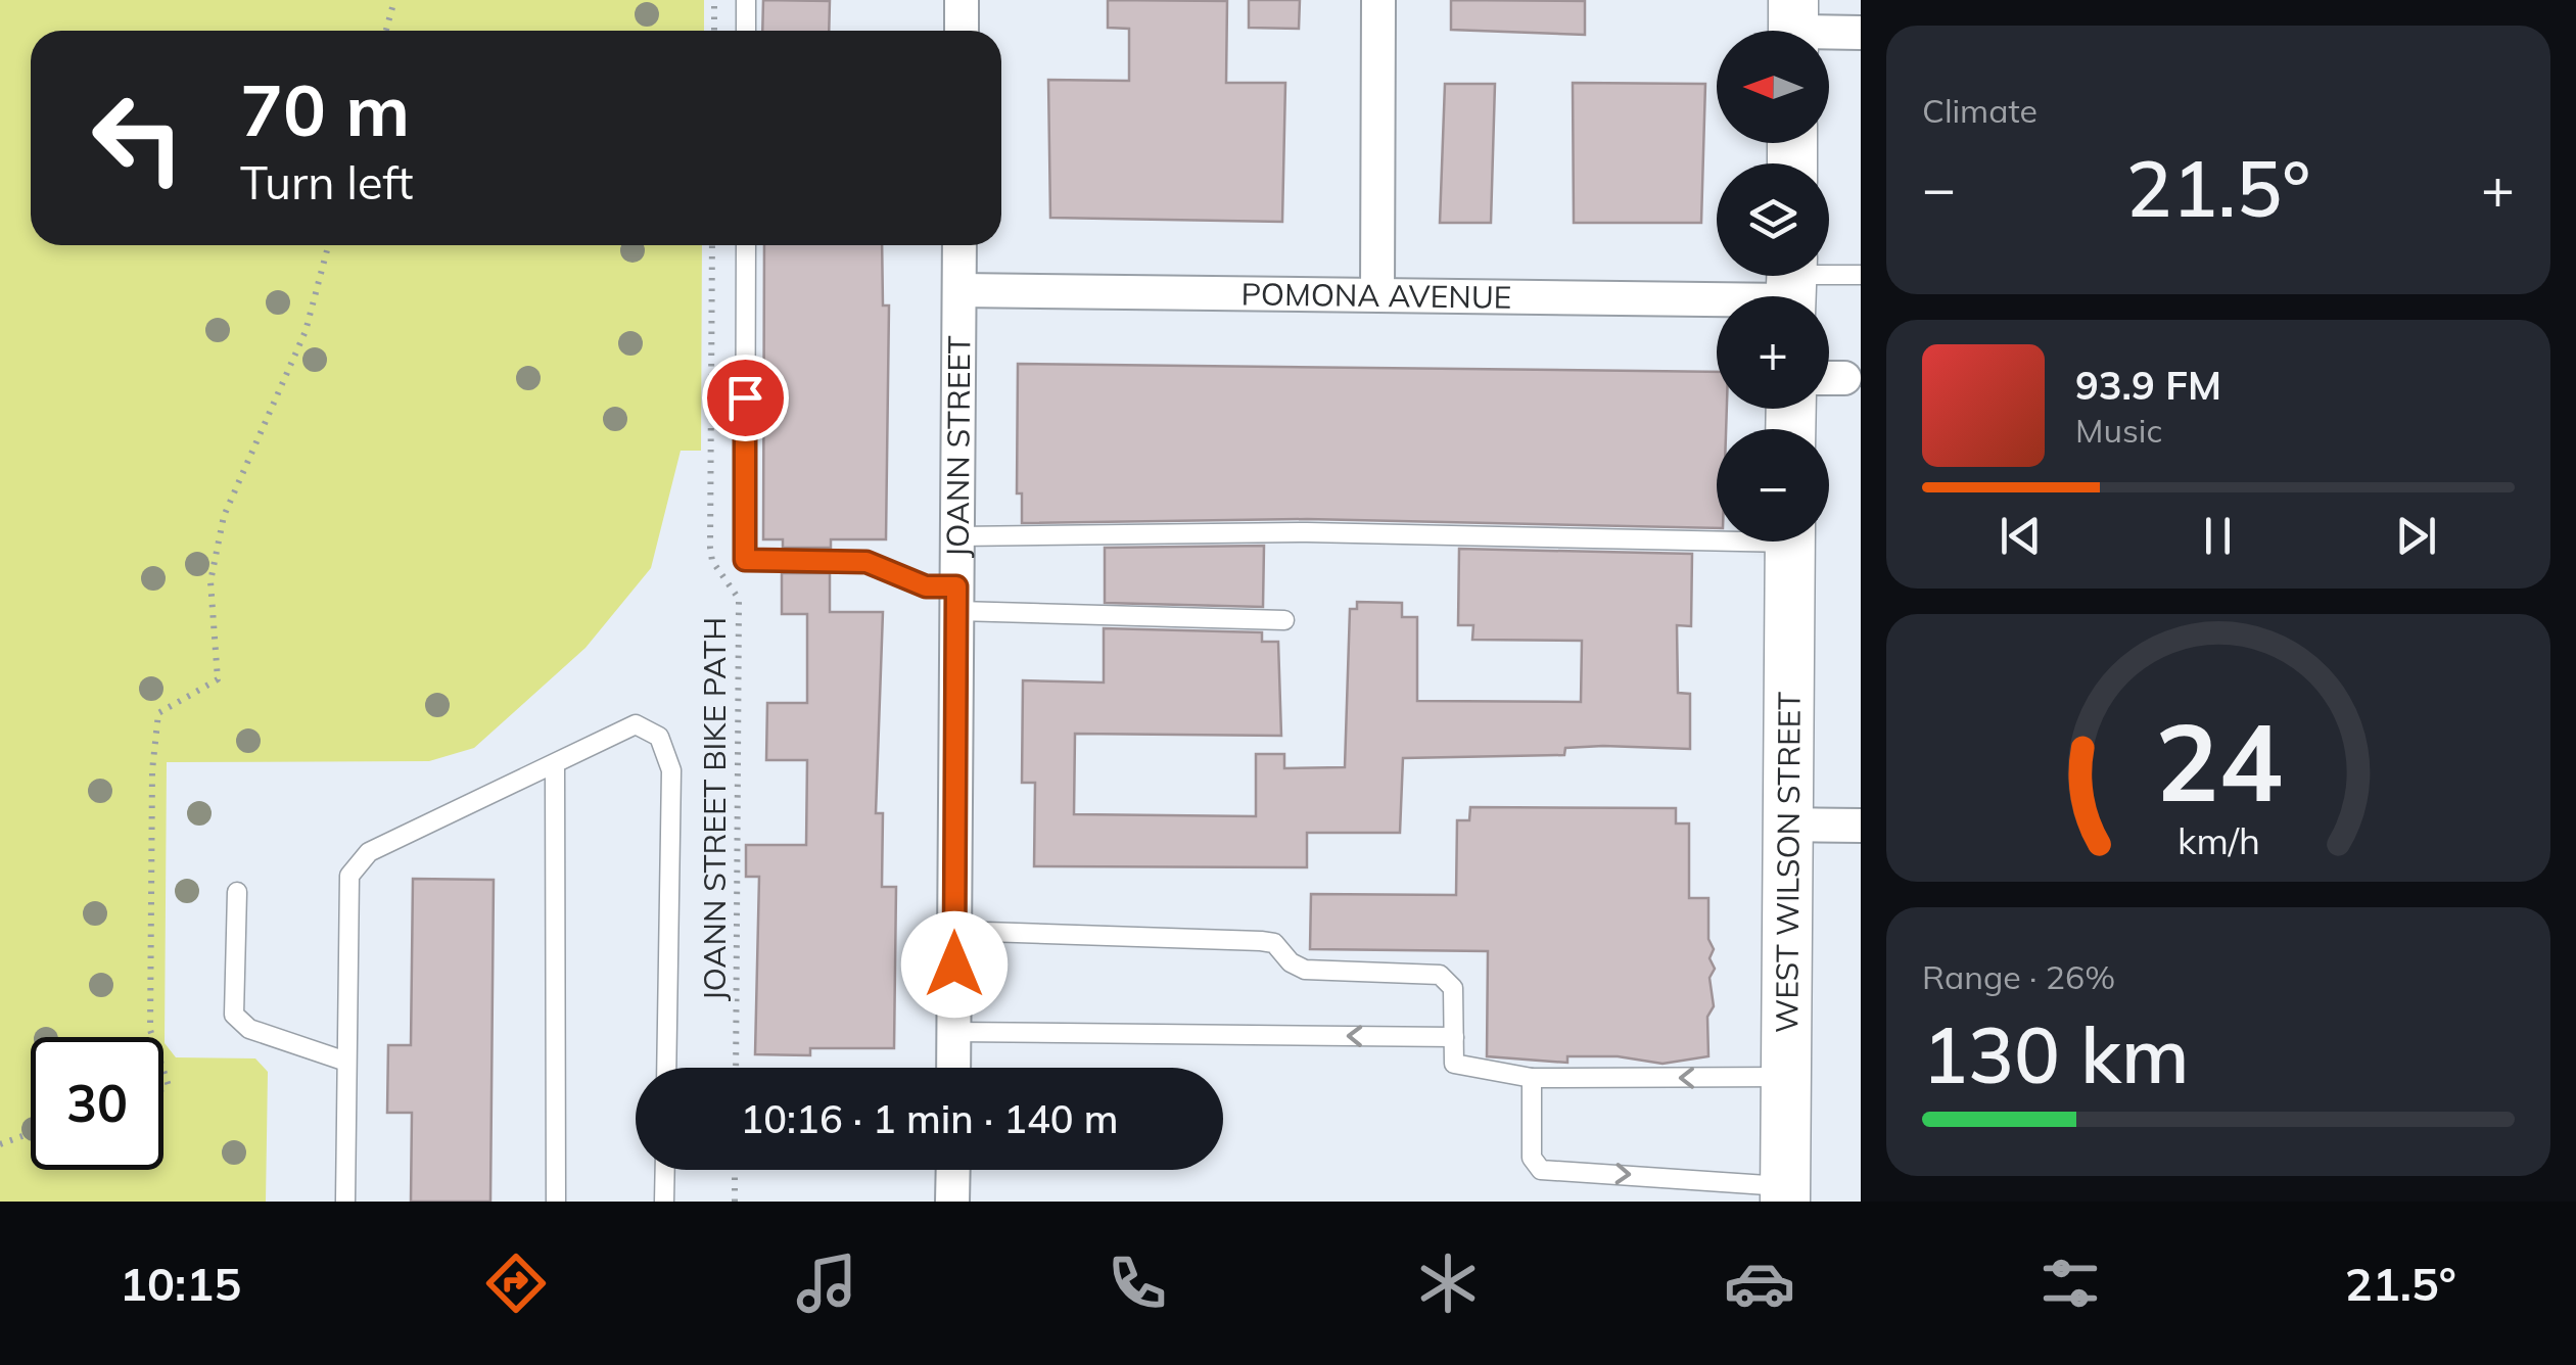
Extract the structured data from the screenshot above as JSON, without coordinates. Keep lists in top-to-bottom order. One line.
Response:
{"streets":{"street":["POMONA AVENUE","JOANN STREET","WEST WILSON STREET"],"path":["JOANN STREET BIKE PATH"]},"crossings":[["POMONA AVENUE","JOANN STREET"]],"north":"left","page":{"tile":["Climate",["Range · 26%","130 km"]],"map_buttons":["+","−"],"turn":["70 m","Turn left"],"heat":["−","21.5°","+"],"song":["93.9 FM","Music"],"limit":"30","trip":"10:16 · 1 min · 140 m","tabs":["10:15","21.5°"],"gauge":["24","km/h"]}}
